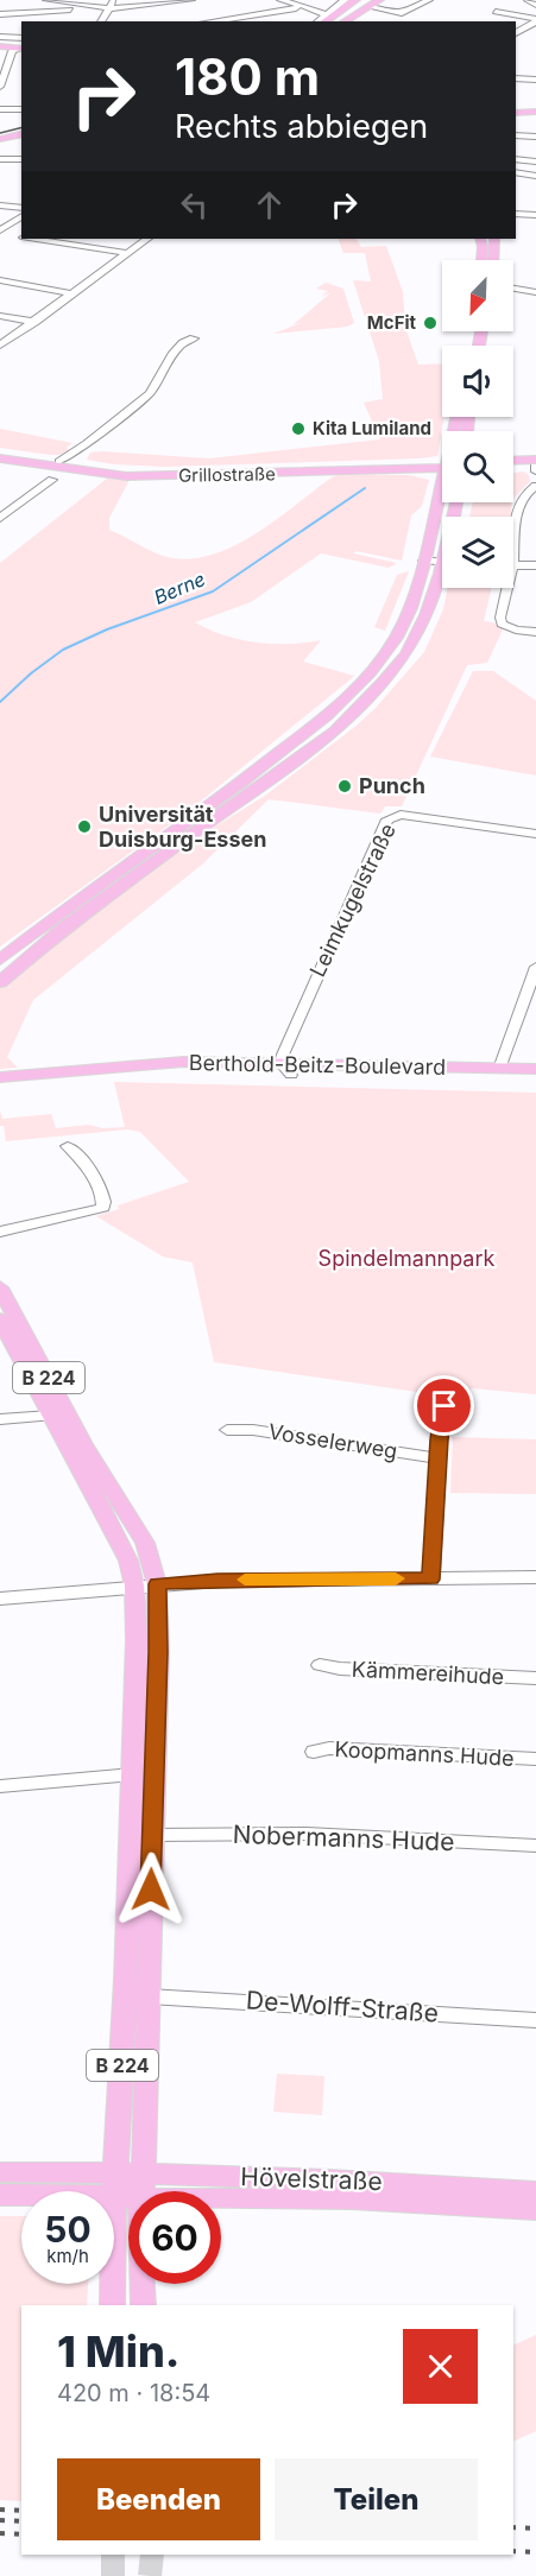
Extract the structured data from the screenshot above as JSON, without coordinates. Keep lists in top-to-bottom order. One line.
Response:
{"streets":{"main road":["Grillostraße","Berthold-Beitz-Boulevard","B 224","Hövelstraße"],"street":["Leimkugelstraße","Vosselerweg","Kämmereihude","Koopmanns Hude","Nobermanns Hude","De-Wolff-Straße"]},"crossings":[["Leimkugelstraße","Berthold-Beitz-Boulevard"],["B 224","Nobermanns Hude"],["B 224","De-Wolff-Straße"],["B 224","Hövelstraße"]],"water":["Berne"],"parks":["Spindelmannpark"],"places":["McFit","Kita Lumiland","Punch","Universität Duisburg-Essen"],"north":"bottom left","page":{"turn":["180 m","Rechts abbiegen"],"speed":"50 km/h","limit":"60","heading":["1 Min.","420 m · 18:54"],"buttons":["Beenden","Teilen"]}}
